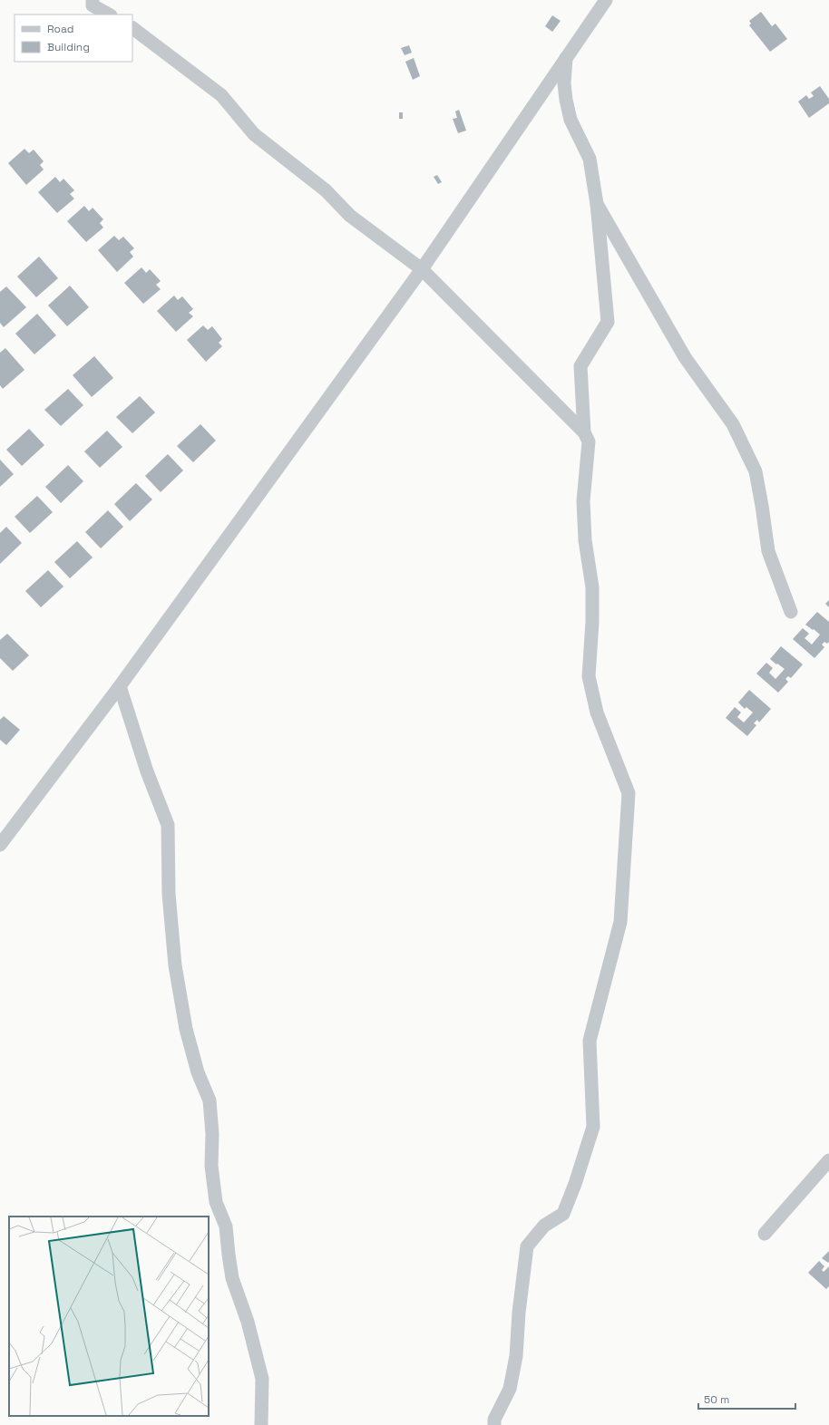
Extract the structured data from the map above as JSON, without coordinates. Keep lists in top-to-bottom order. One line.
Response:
{"legend":["Road","Building"],"scale_bar":"50 m"}
